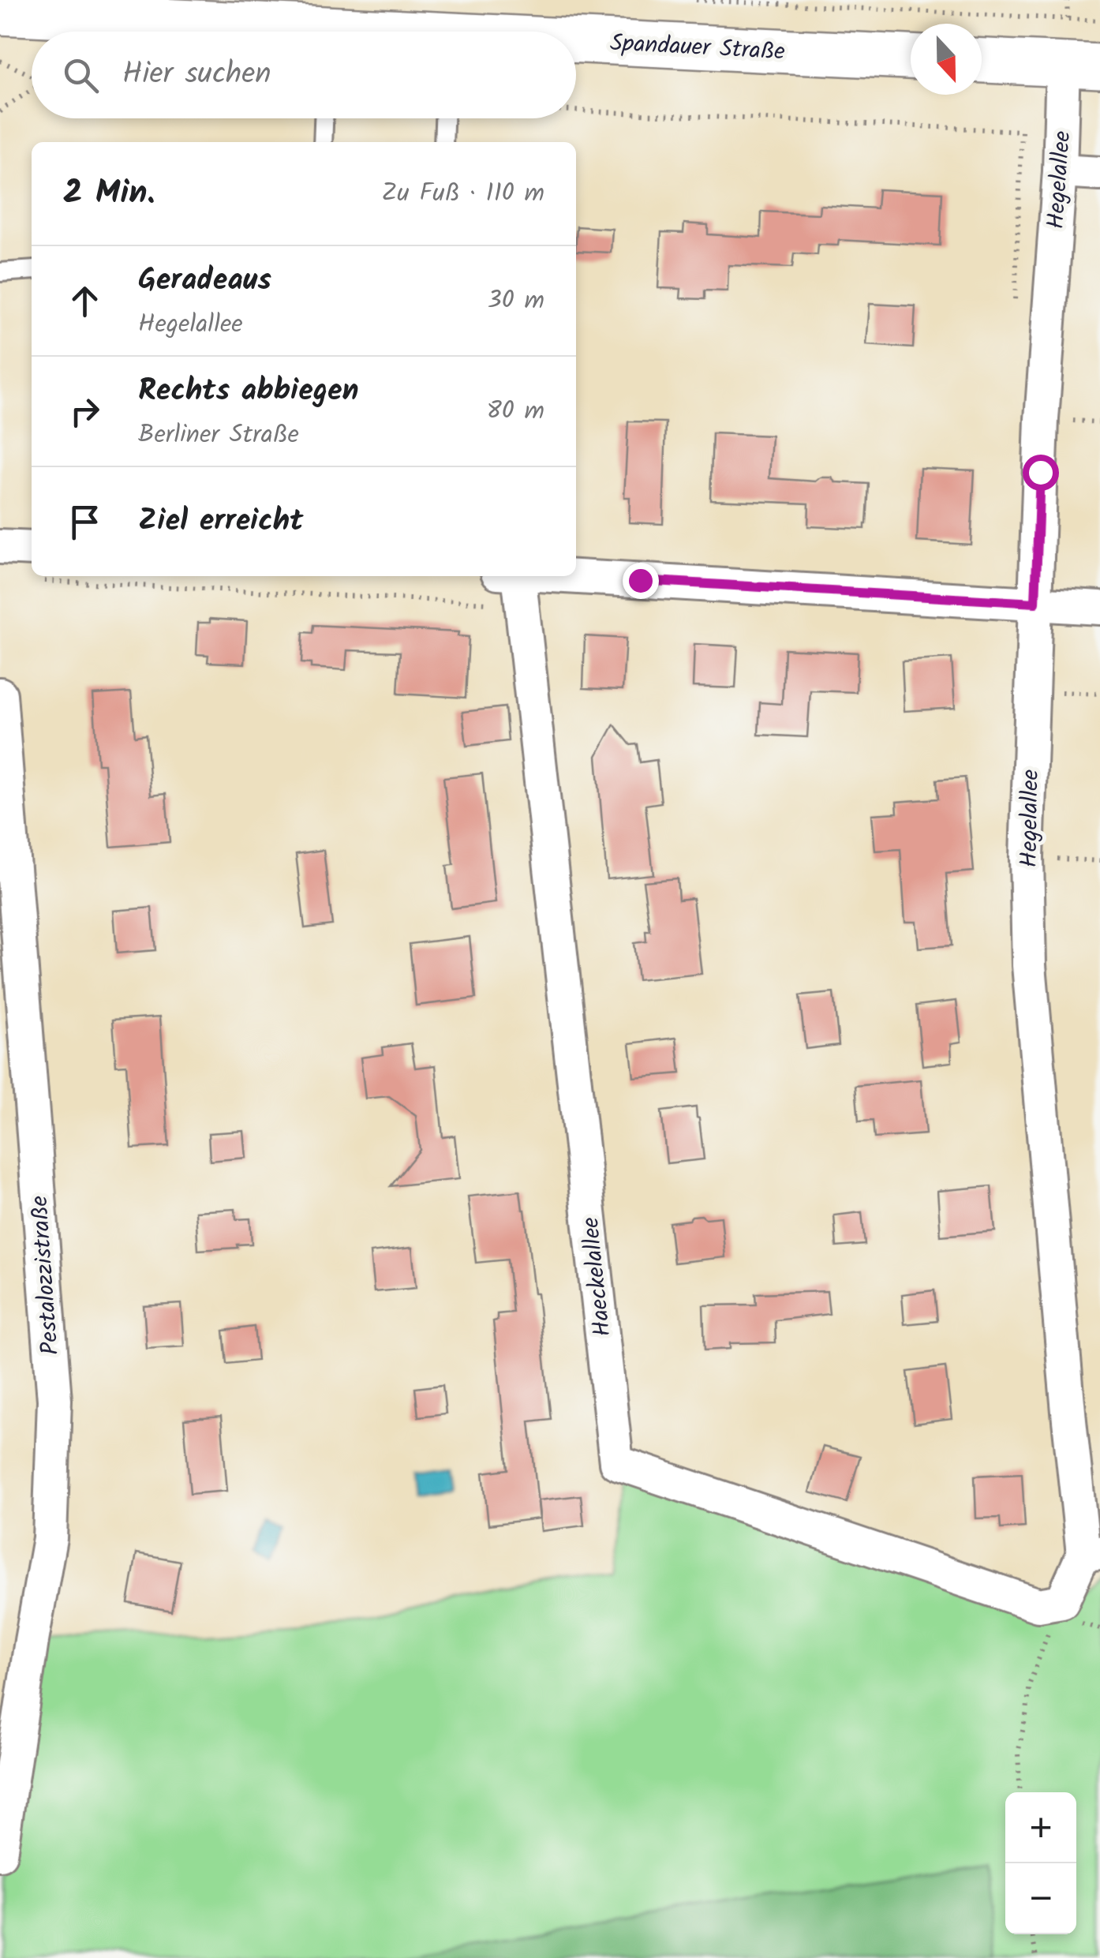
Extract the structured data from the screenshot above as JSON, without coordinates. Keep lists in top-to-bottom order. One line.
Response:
{"streets":{"main road":["Spandauer Straße"],"street":["Hegelallee","Pestalozzistraße","Haeckelallee"]},"north":"bottom","page":{"search":"Hier suchen","heading":["2 Min.","Zu Fuß · 110 m"],"list":[["Geradeaus","Hegelallee","30 m"],["Rechts abbiegen","Berliner Straße","80 m"],"Ziel erreicht"],"map_buttons":["+","−"]}}
